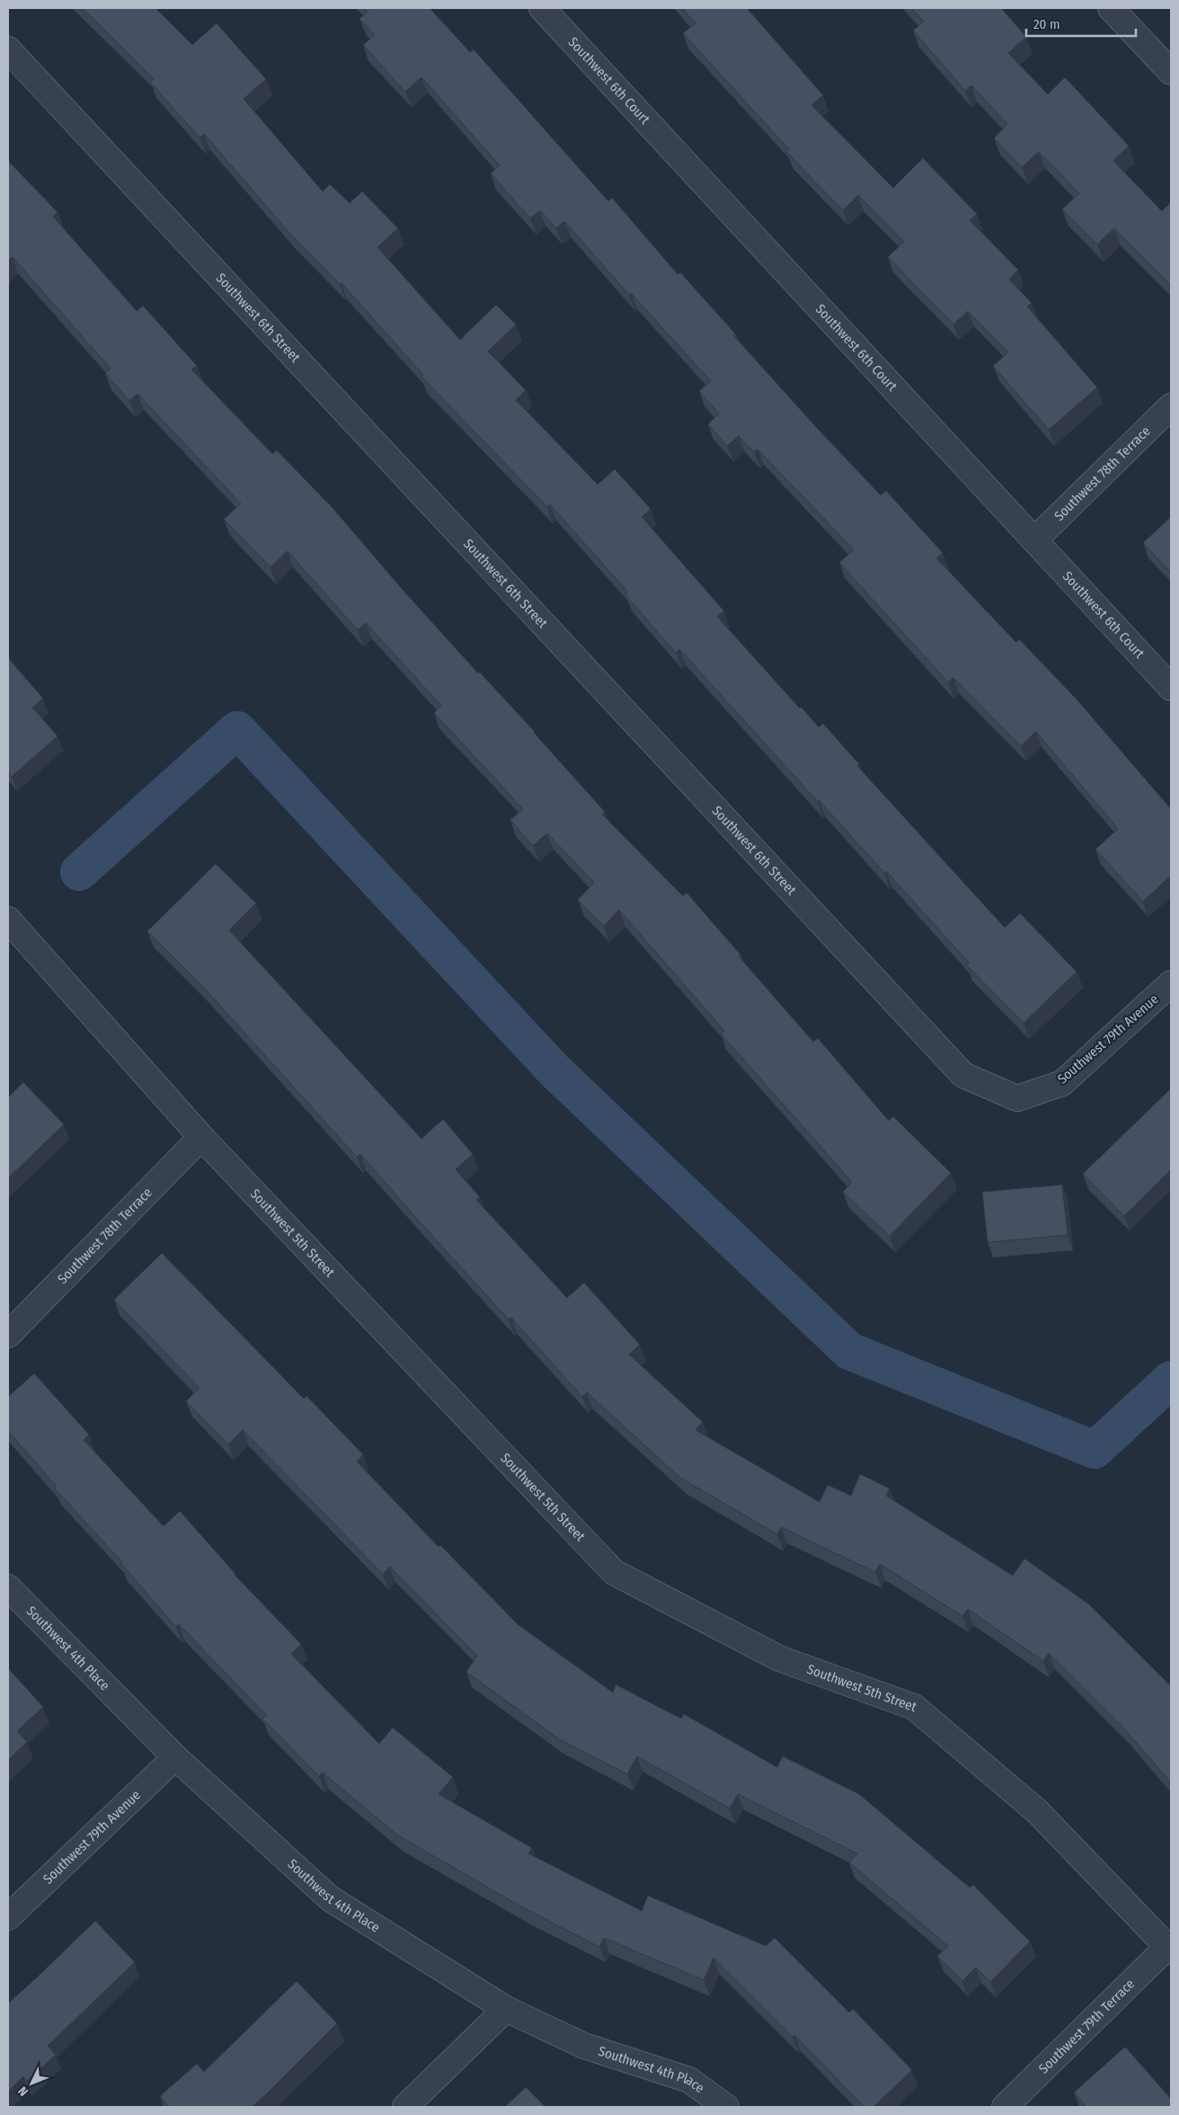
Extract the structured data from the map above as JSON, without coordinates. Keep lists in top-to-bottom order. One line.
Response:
{"streets":{"street":["Southwest 6th Court","Southwest 6th Street","Southwest 78th Terrace","Southwest 79th Avenue","Southwest 5th Street","Southwest 4th Place","Southwest 79th Terrace"]},"crossings":[["Southwest 6th Court","Southwest 78th Terrace"],["Southwest 6th Street","Southwest 79th Avenue"],["Southwest 78th Terrace","Southwest 5th Street"],["Southwest 79th Avenue","Southwest 4th Place"],["Southwest 5th Street","Southwest 79th Terrace"]],"scale_bar":"20 m","north":"bottom left"}
